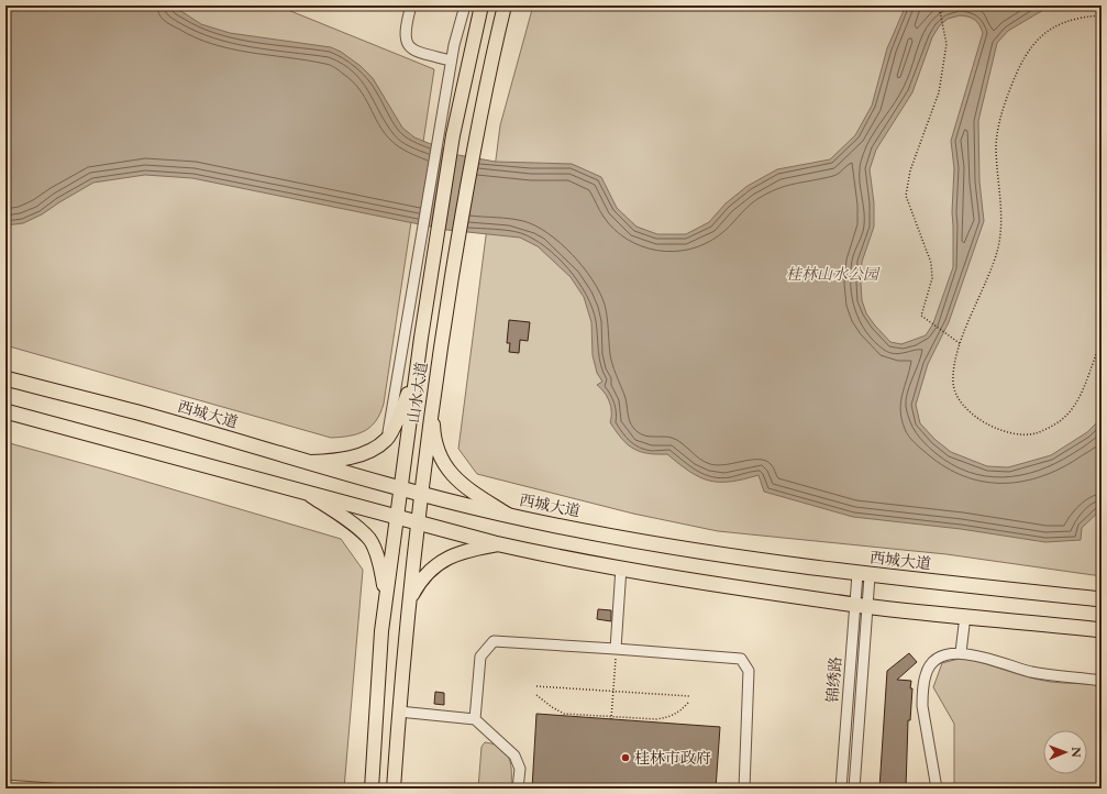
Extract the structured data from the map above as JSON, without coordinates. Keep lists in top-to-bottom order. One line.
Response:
{"streets":{"highway":["西城大道"],"main road":["山水大道"],"street":["锦绣路"]},"crossings":[["山水大道","西城大道"],["西城大道","锦绣路"]],"parks":["桂林山水公园"],"places":["桂林市政府"],"north":"right"}
